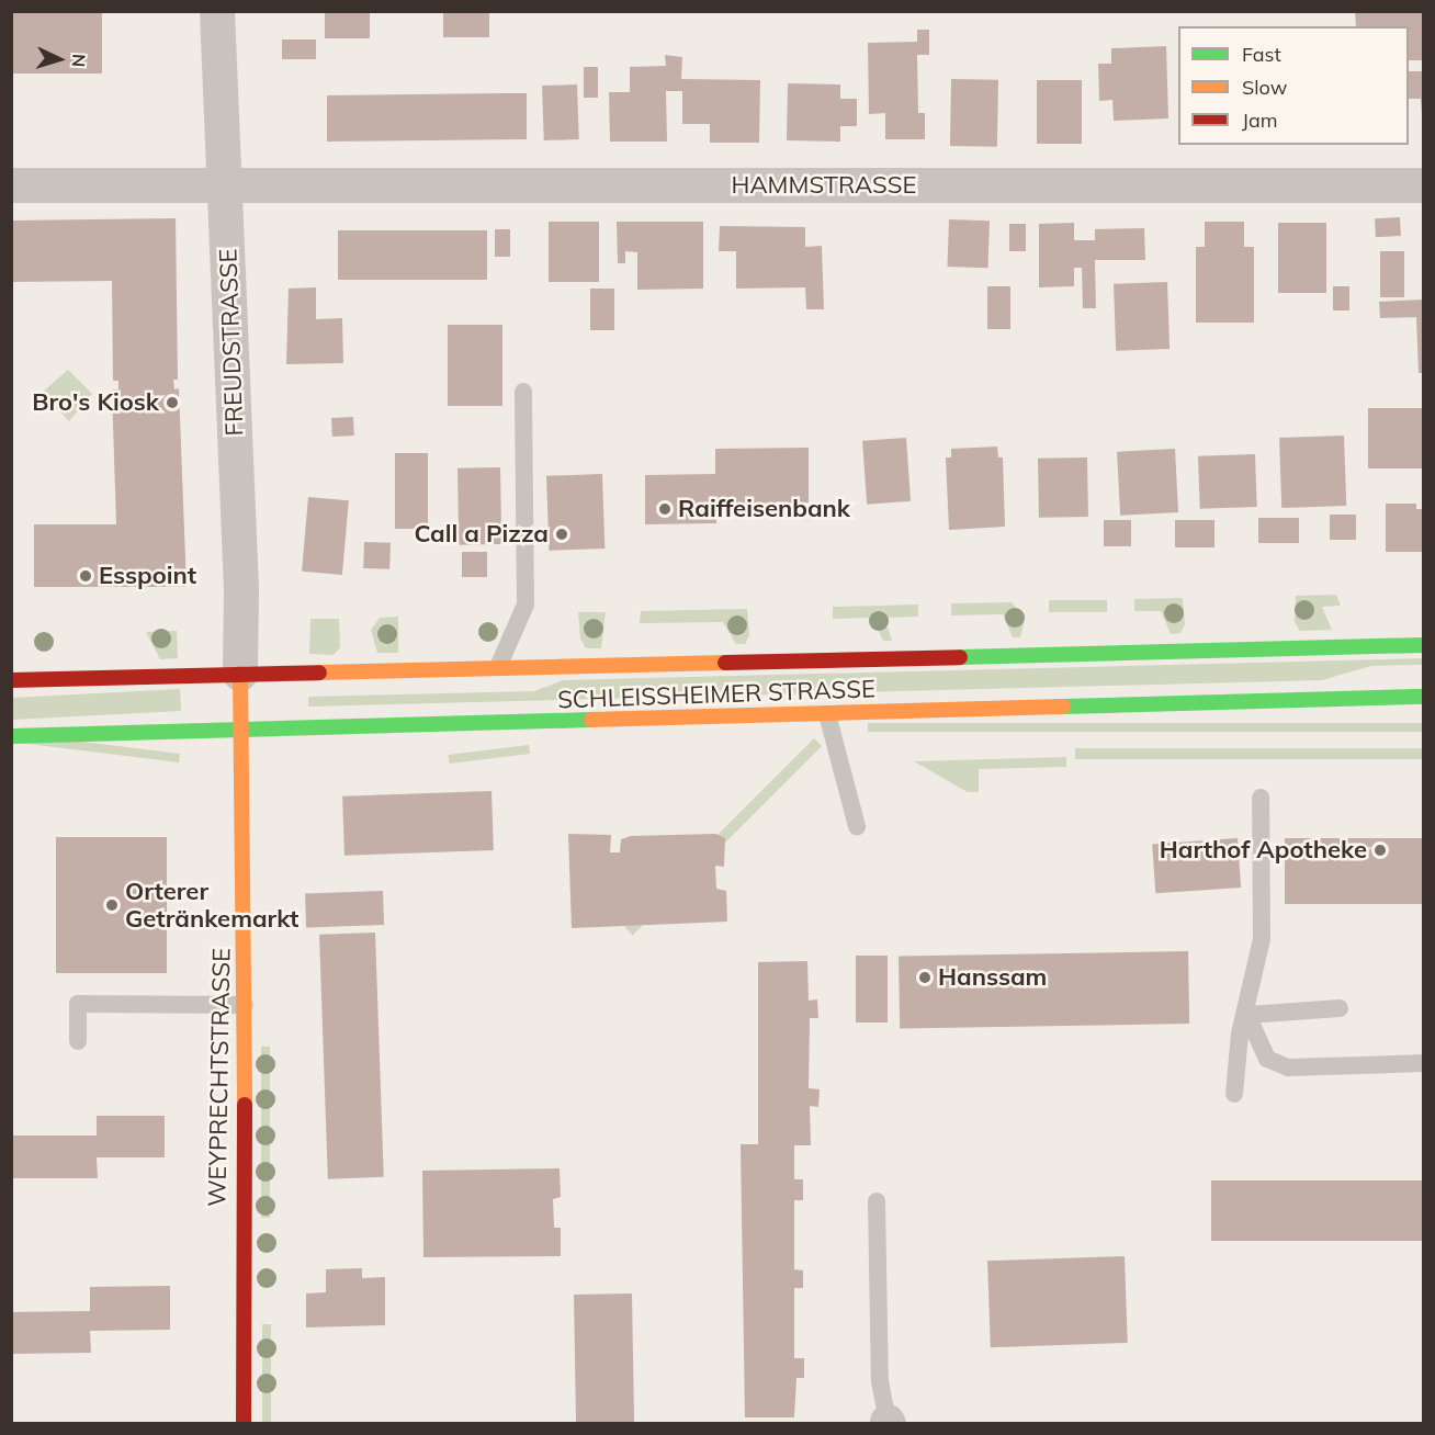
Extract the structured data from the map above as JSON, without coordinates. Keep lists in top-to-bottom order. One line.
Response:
{"streets":{"main road":["SCHLEISSHEIMER STRASSE","WEYPRECHTSTRASSE"],"street":["HAMMSTRASSE","FREUDSTRASSE"]},"crossings":[["HAMMSTRASSE","FREUDSTRASSE"],["FREUDSTRASSE","SCHLEISSHEIMER STRASSE"],["FREUDSTRASSE","WEYPRECHTSTRASSE"],["SCHLEISSHEIMER STRASSE","WEYPRECHTSTRASSE"]],"places":["Bro's Kiosk","Raiffeisenbank","Call a Pizza","Esspoint","Harthof Apotheke","Orterer Getränkemarkt","Hanssam"],"legend":["Fast","Slow","Jam"],"north":"right"}
